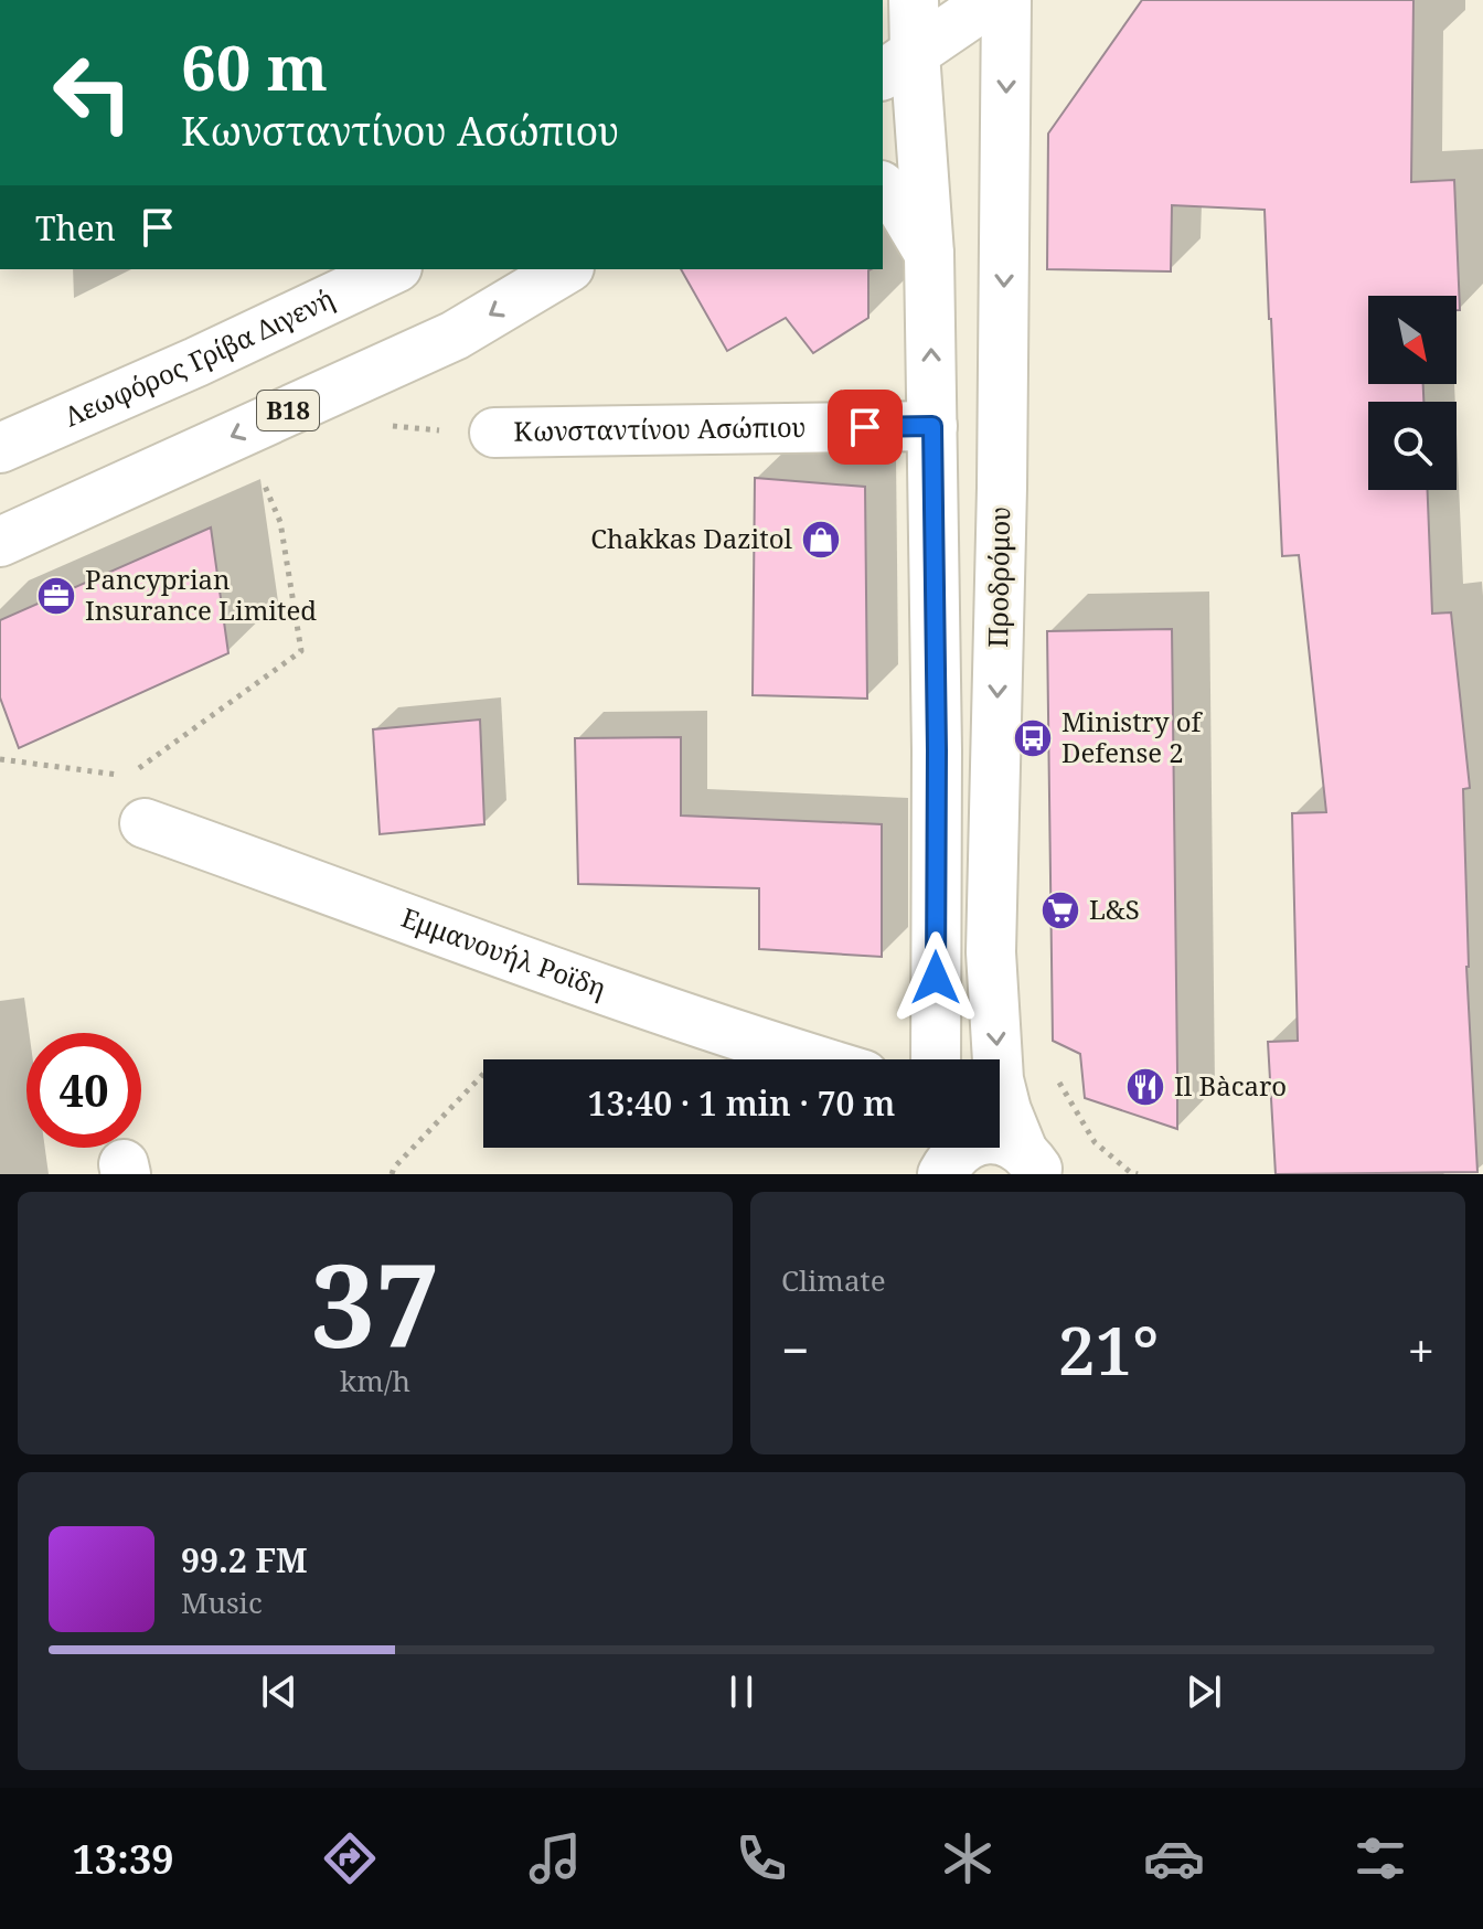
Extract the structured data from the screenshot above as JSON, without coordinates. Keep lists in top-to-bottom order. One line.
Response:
{"streets":{"street":["Λεωφόρος Γρίβα Διγενή","B18","Κωνσταντίνου Ασώπιου","Προδρόμου","Εμμανουήλ Ροϊδη"]},"places":{"shop":["Chakkas Dazitol"],"office":["Pancyprian Insurance Limited"],"bus stop":["Ministry of Defense 2"],"supermarket":["L&S"],"restaurant":["Il Bàcaro"]},"north":"bottom right","page":{"turn":["60 m","Κωνσταντίνου Ασώπιου"],"then":"Then","limit":"40","trip":"13:40 · 1 min · 70 m","tile":[["37","km/h"],"Climate"],"heat":["−","21°","+"],"song":["99.2 FM","Music"],"tabs":"13:39"}}
